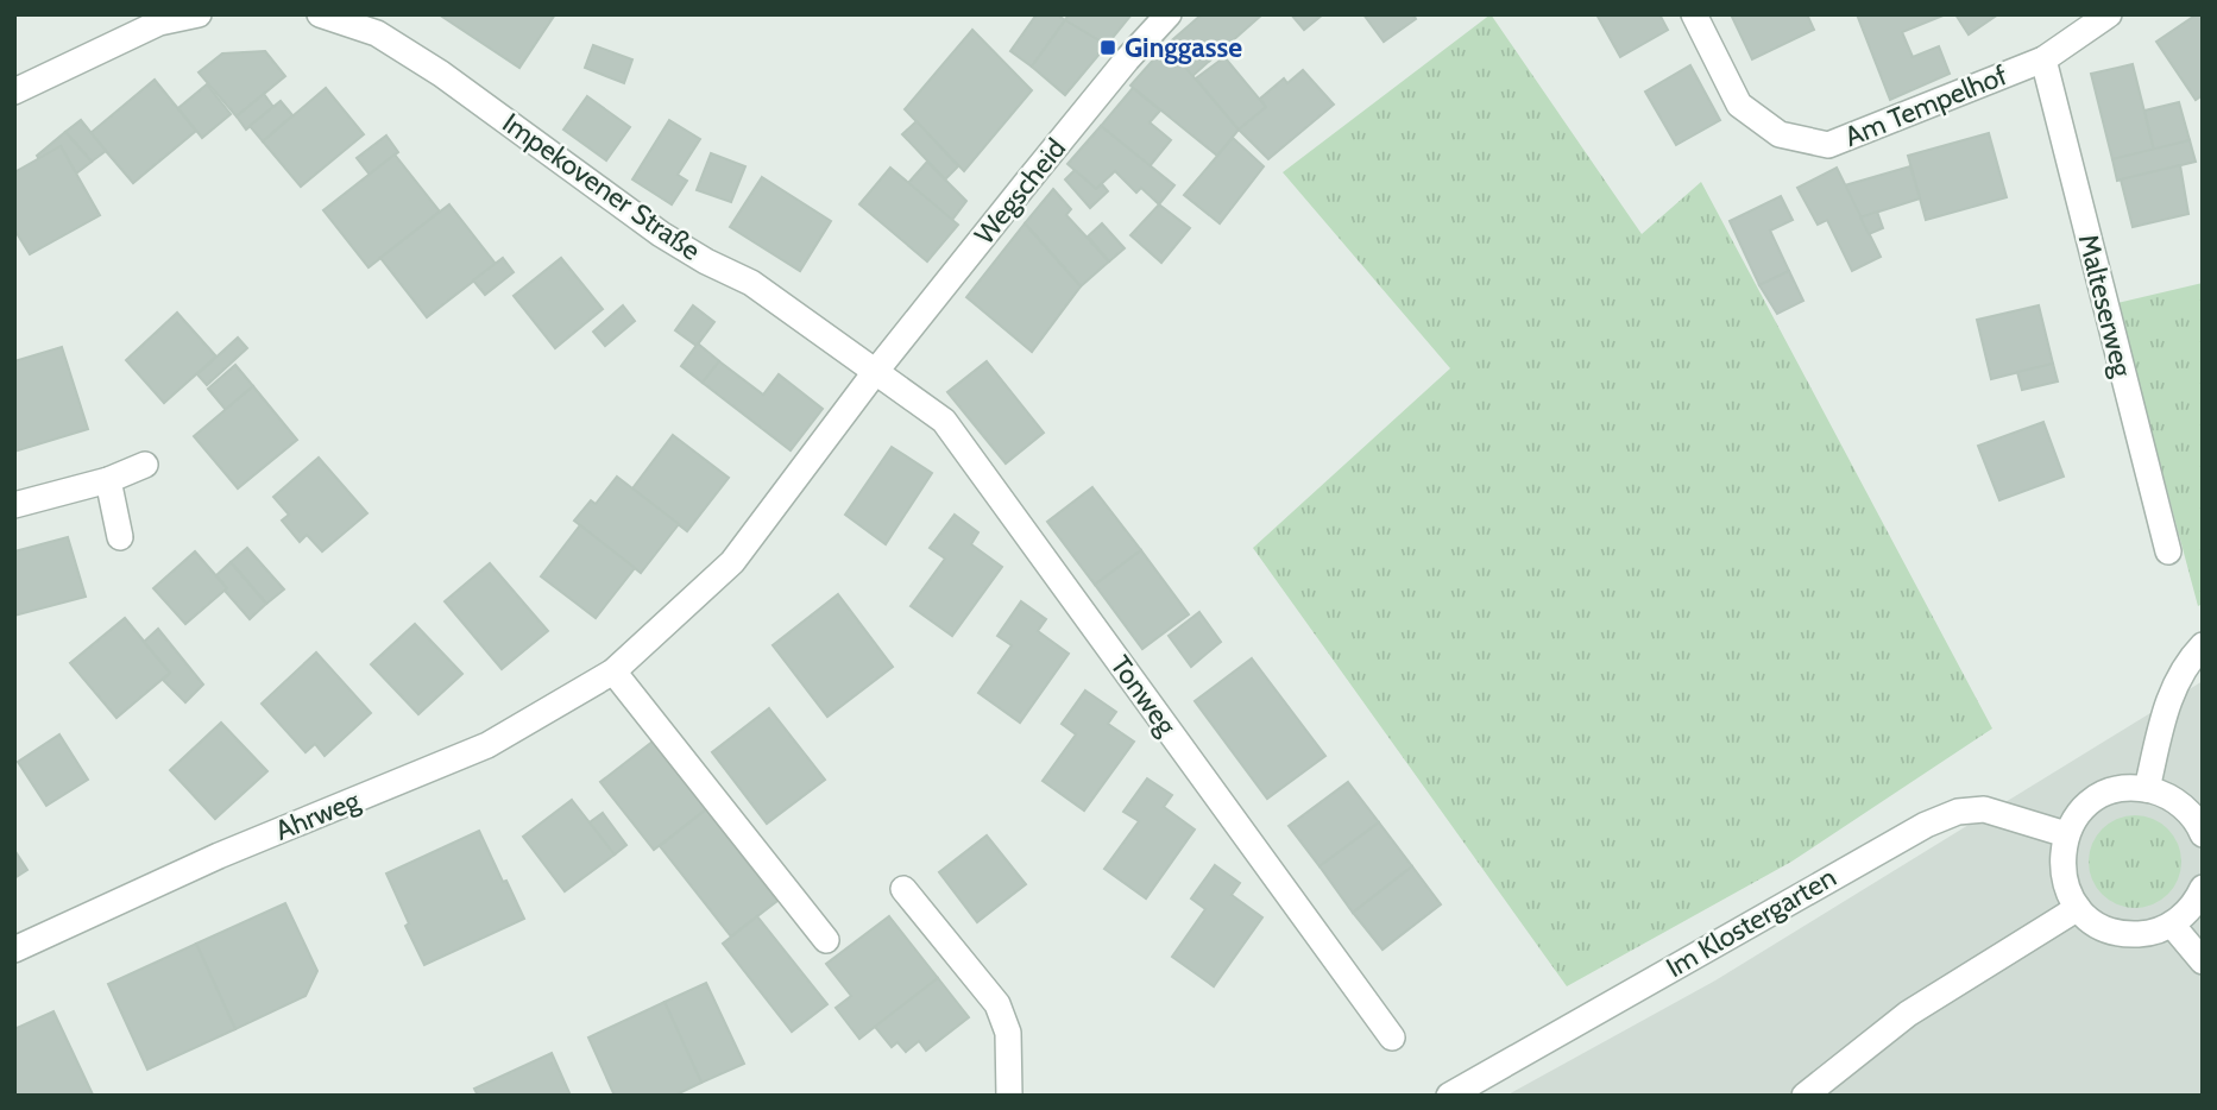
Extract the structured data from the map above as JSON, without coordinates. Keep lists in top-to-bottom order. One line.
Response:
{"streets":{"street":["Am Tempelhof","Impekovener Straße","Wegscheid","Malteserweg","Tonweg","Ahrweg","Im Klostergarten"]},"crossings":[["Am Tempelhof","Malteserweg"],["Impekovener Straße","Wegscheid"],["Impekovener Straße","Tonweg"],["Impekovener Straße","Ahrweg"],["Wegscheid","Tonweg"],["Wegscheid","Ahrweg"],["Tonweg","Ahrweg"]],"places":{"transit":["Ginggasse"]}}
